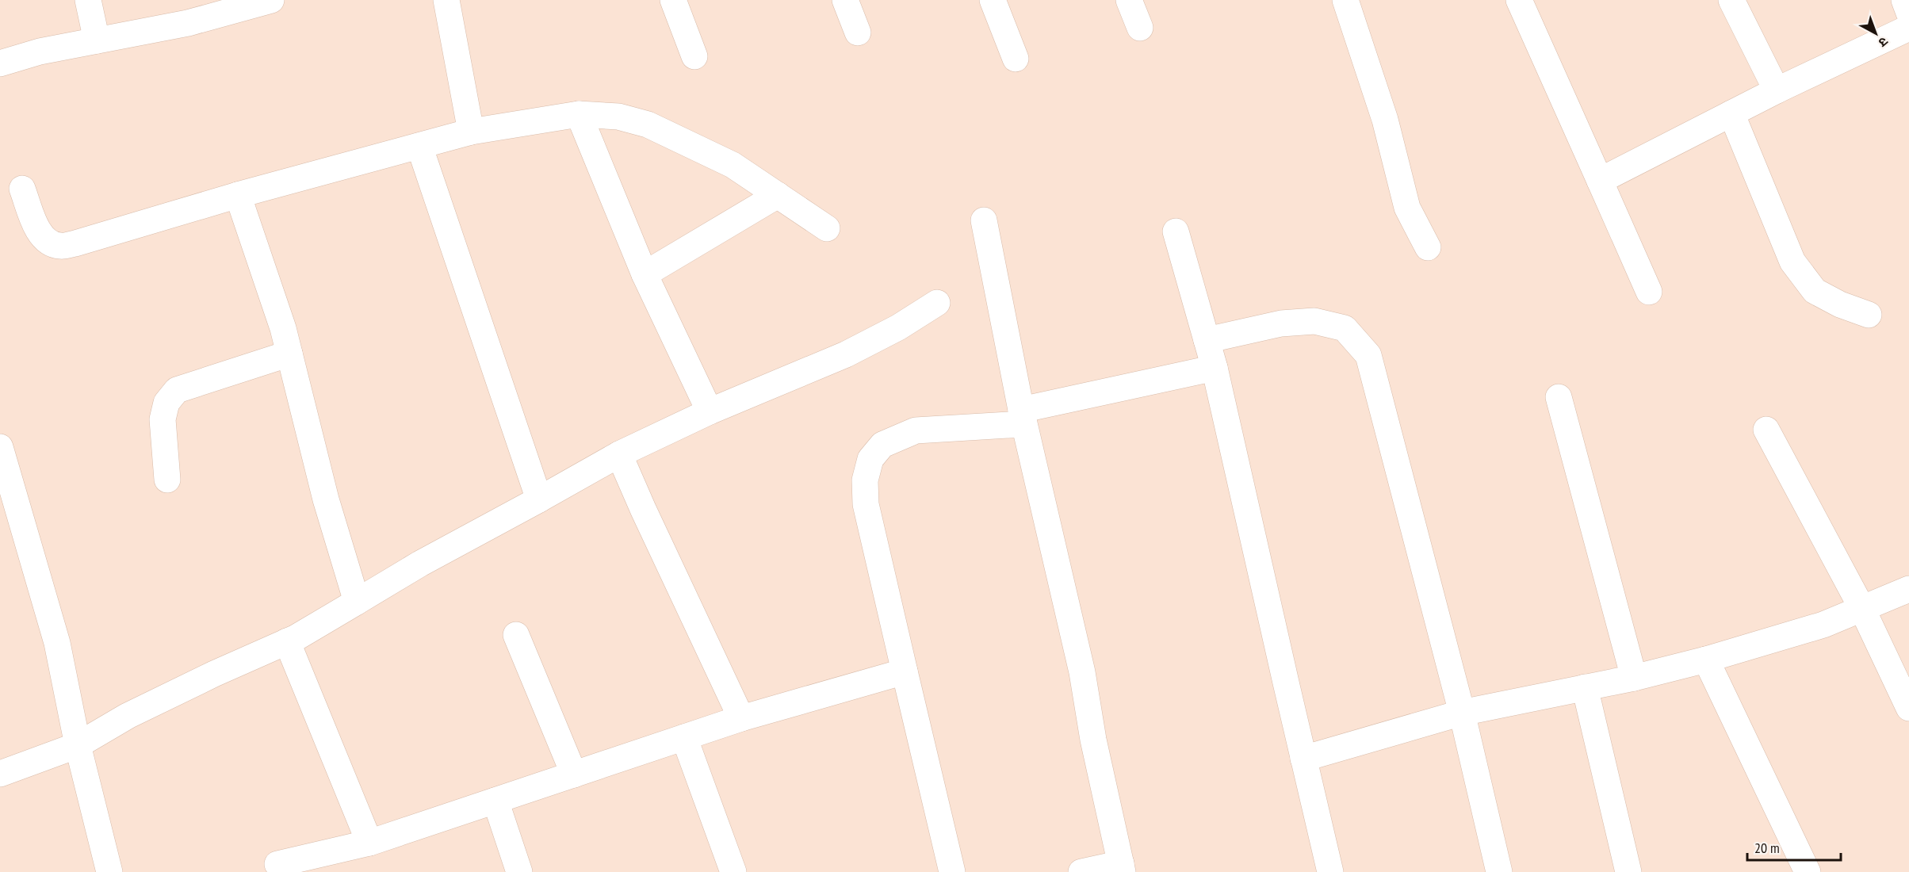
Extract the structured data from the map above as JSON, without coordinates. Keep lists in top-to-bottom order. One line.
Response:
{"scale_bar":"20 m","north":"bottom right"}
